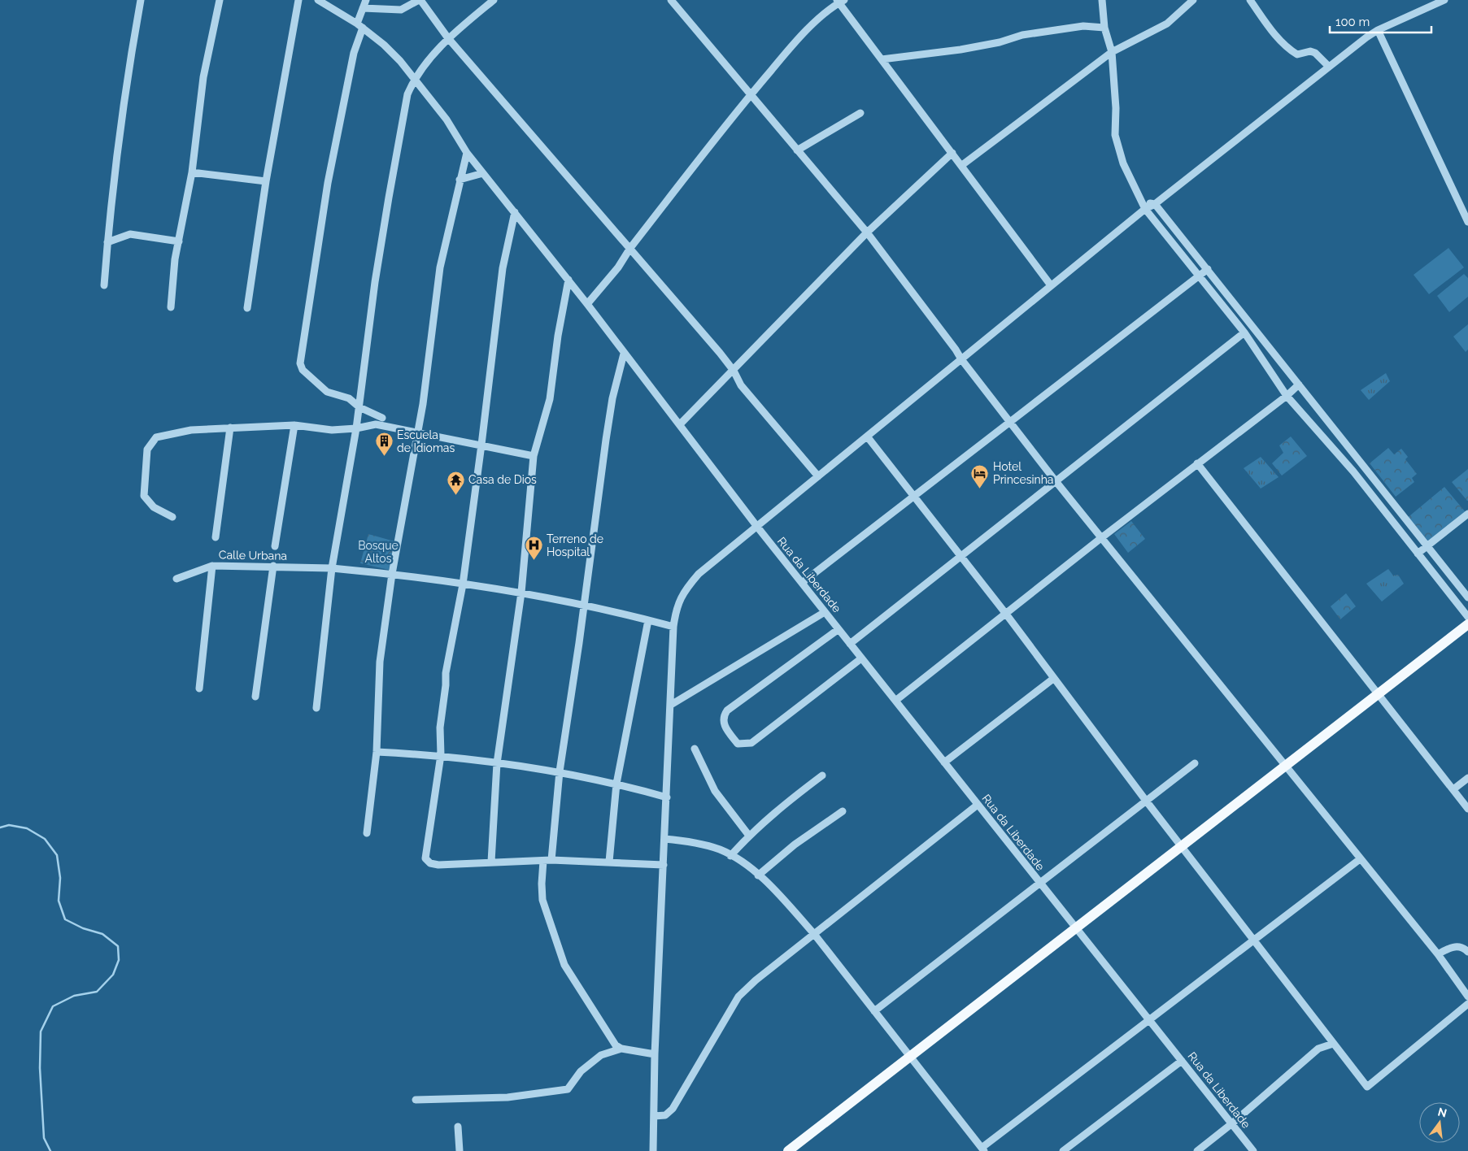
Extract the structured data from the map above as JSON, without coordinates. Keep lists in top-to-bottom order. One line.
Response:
{"streets":{"street":["Calle Urbana","Rua da Liberdade"]},"parks":["Bosque Altos"],"places":{"building":["Escuela de Idiomas"],"hotel":["Hotel Princesinha"],"temple":["Casa de Dios"],"hospital":["Terreno de Hospital"]},"scale_bar":"100 m","north":"top"}
